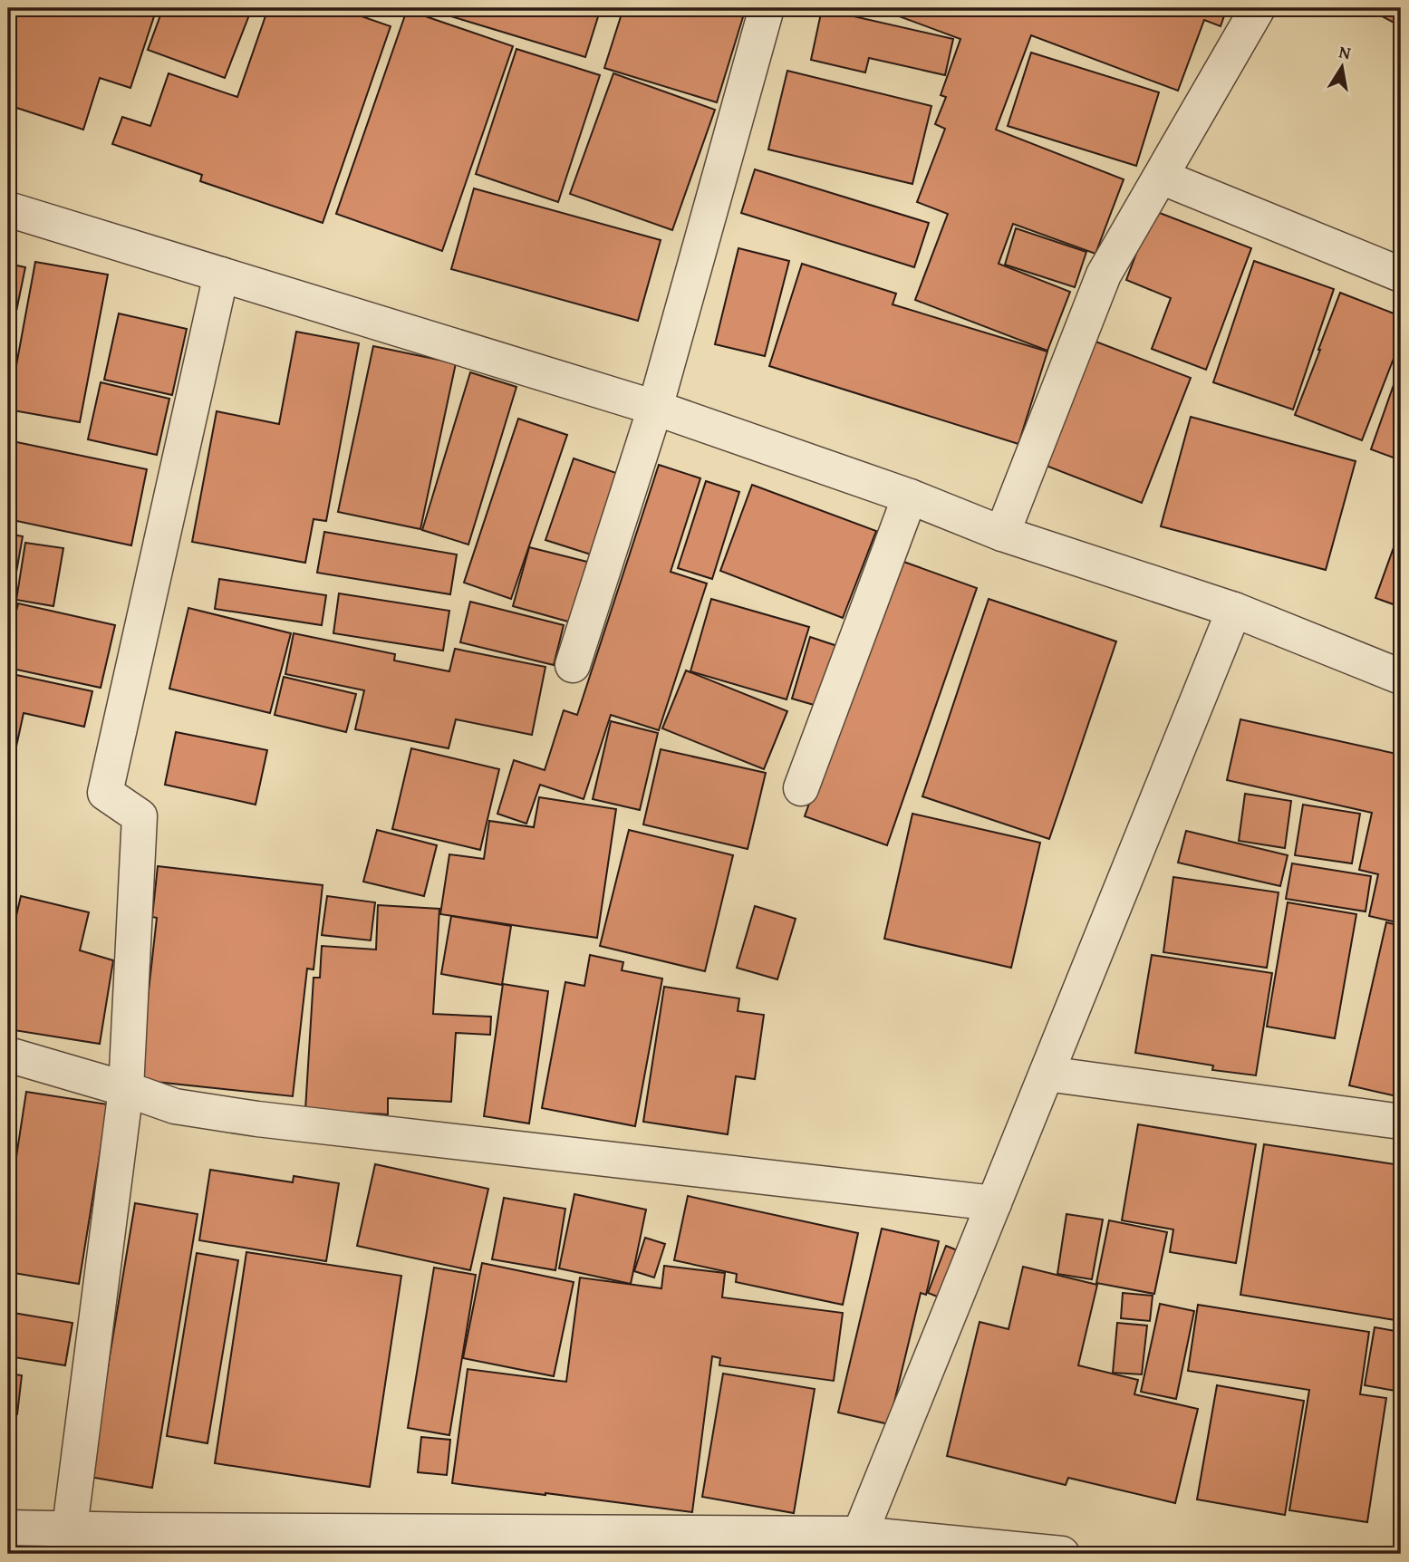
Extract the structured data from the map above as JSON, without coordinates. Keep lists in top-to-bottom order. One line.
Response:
{"north":"top"}
